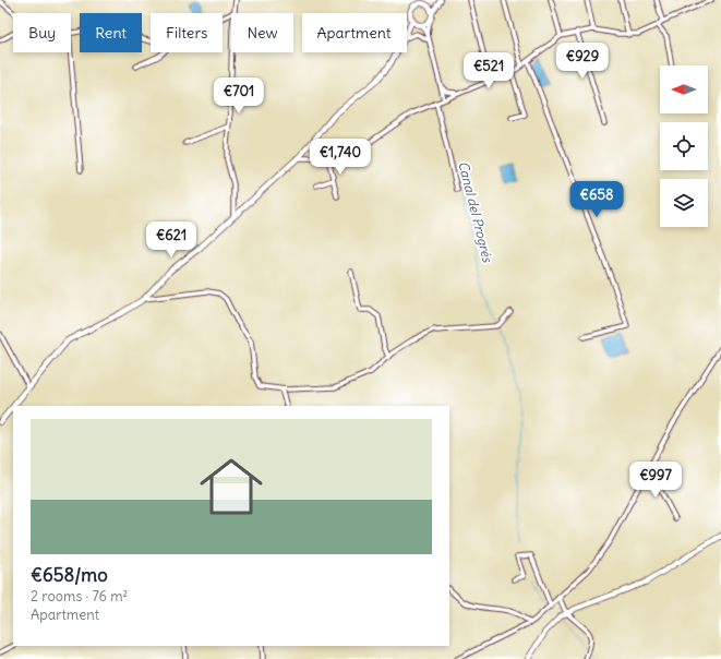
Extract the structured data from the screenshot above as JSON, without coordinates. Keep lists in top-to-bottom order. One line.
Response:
{"water":["Canal del Progrés"],"north":"left","page":{"chip":["Buy","Rent","Filters","New","Apartment"],"price":["€929","€521","€701","€1,740","€658","€621","€997"],"list":[{"name":"€658/mo","note":"2 rooms · 76 m² · Apartment"}]}}
